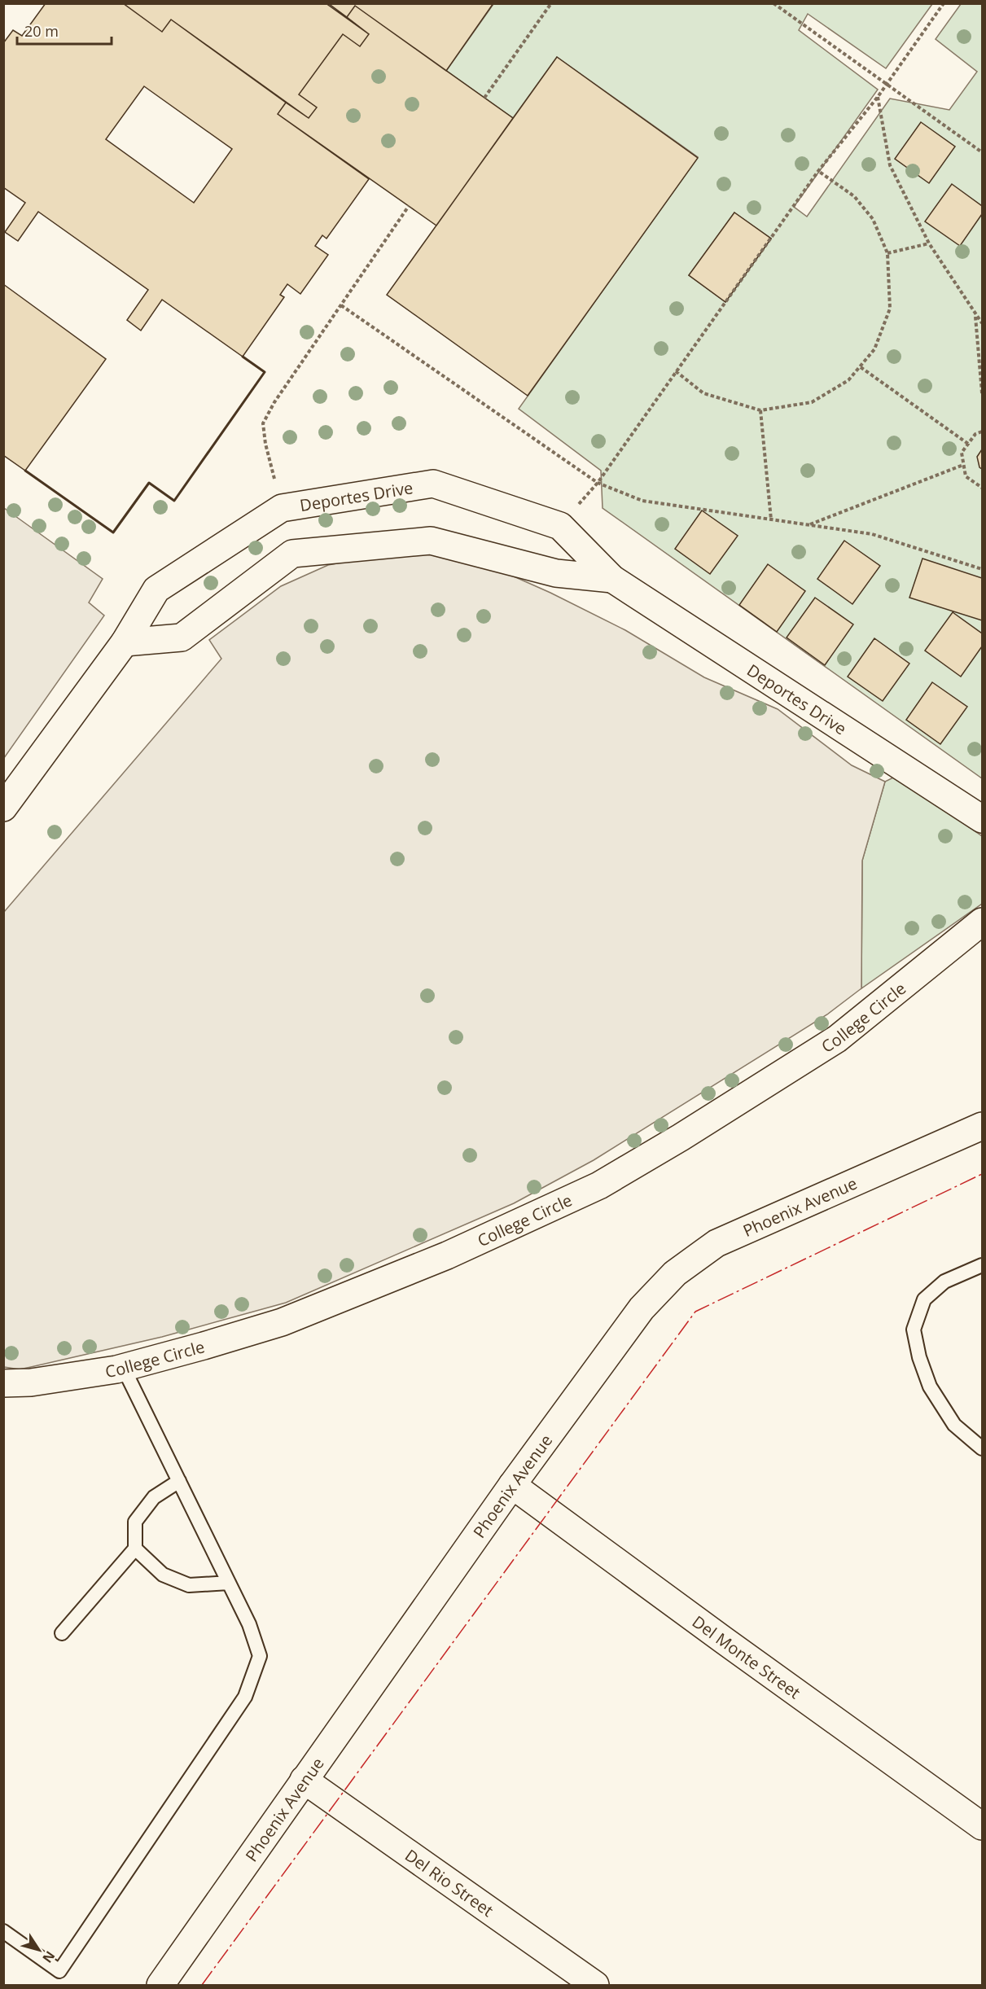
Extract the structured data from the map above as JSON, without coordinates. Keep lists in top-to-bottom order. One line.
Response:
{"streets":{"street":["Deportes Drive","College Circle","Phoenix Avenue","Del Monte Street","Del Rio Street"]},"crossings":[["Phoenix Avenue","Del Monte Street"],["Phoenix Avenue","Del Rio Street"]],"scale_bar":"20 m","north":"bottom right"}
